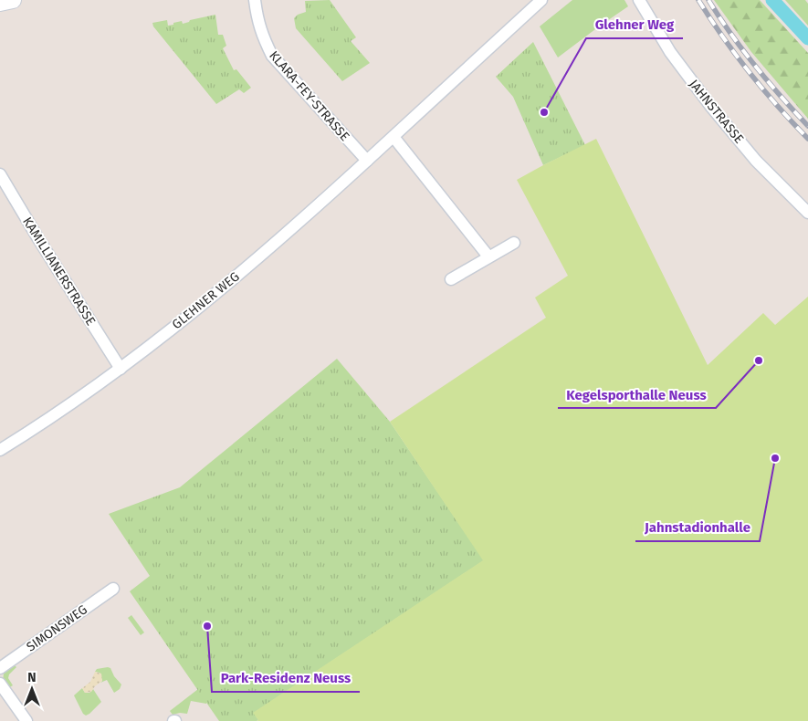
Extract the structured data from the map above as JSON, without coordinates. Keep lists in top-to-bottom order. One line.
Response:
{"streets":{"street":["KLARA-FEY-STRASSE","JAHNSTRASSE","KAMILLIANERSTRASSE","GLEHNER WEG","SIMONSWEG"]},"crossings":[["KLARA-FEY-STRASSE","GLEHNER WEG"],["KAMILLIANERSTRASSE","GLEHNER WEG"]],"places":["Glehner Weg","Kegelsporthalle Neuss","Jahnstadionhalle","Park-Residenz Neuss"],"north":"top"}
